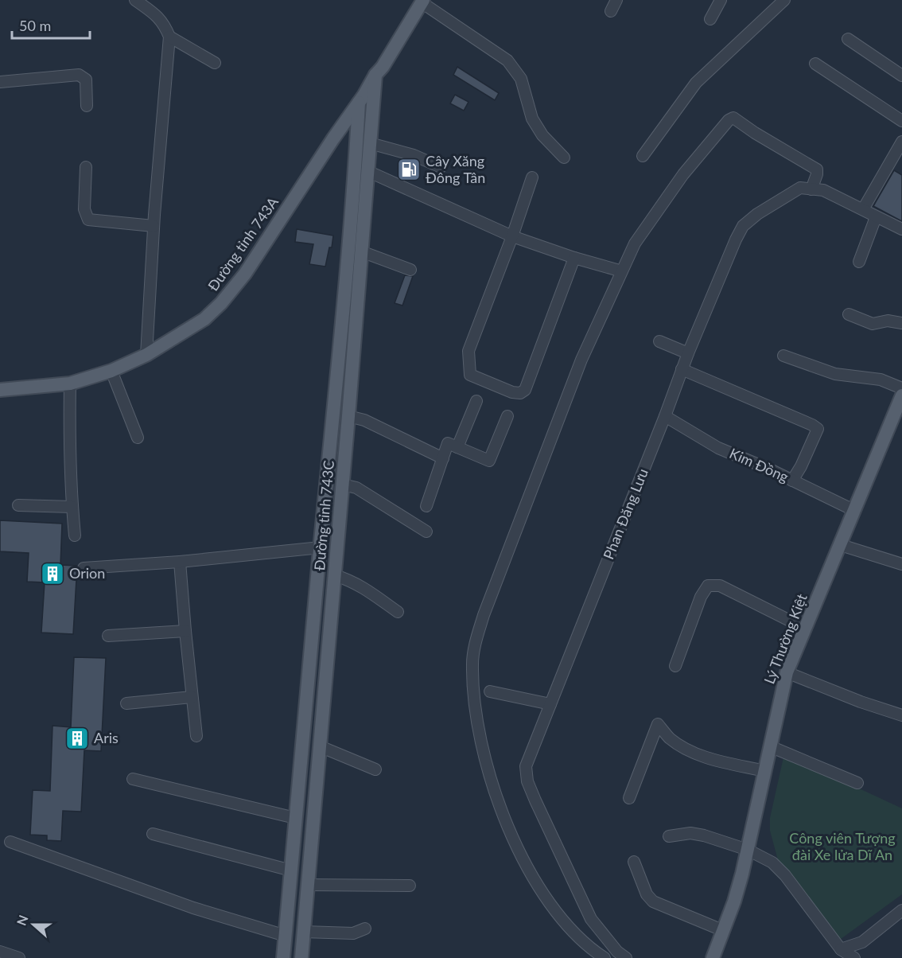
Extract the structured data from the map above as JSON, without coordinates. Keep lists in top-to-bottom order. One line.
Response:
{"streets":{"main road":["Đường tỉnh 743A","Đường tỉnh 743C","Lý Thường Kiệt"],"street":["Kim Đồng","Phan Đăng Lưu"]},"crossings":[["Đường tỉnh 743A","Đường tỉnh 743C"],["Kim Đồng","Phan Đăng Lưu"],["Kim Đồng","Lý Thường Kiệt"]],"parks":["Công viên Tượng đài Xe lửa Dĩ An"],"places":{"fuel station":["Cây Xăng Đông Tân"],"building":["Orion","Aris"]},"scale_bar":"50 m","north":"left"}
